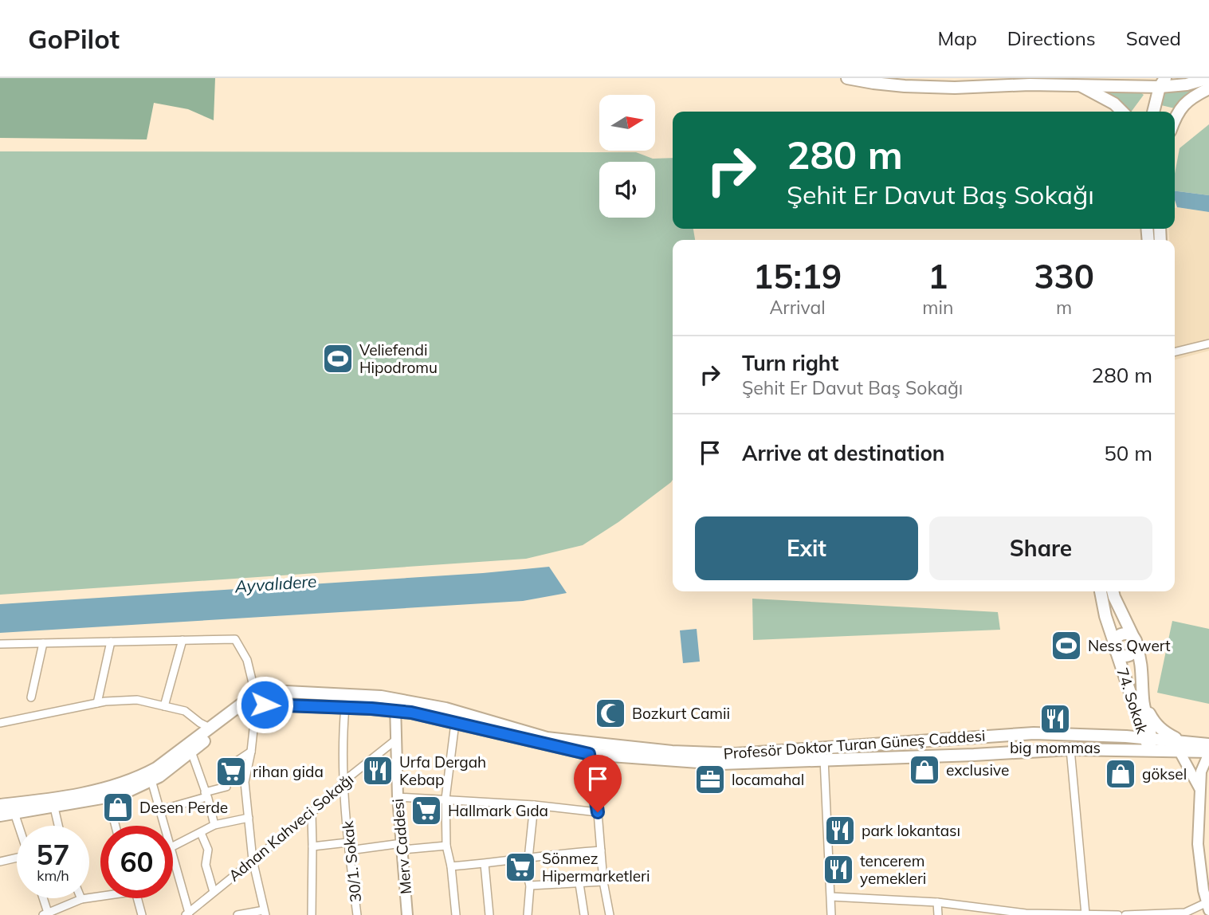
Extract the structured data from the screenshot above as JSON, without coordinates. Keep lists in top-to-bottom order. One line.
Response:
{"streets":{"main road":["74. Sokak","Profesör Doktor Turan Güneş Caddesi","Merv Caddesi"],"street":["Adnan Kahveci Sokağı","30/1. Sokak"]},"crossings":[["Profesör Doktor Turan Güneş Caddesi","Merv Caddesi"],["Profesör Doktor Turan Güneş Caddesi","30/1. Sokak"],["Adnan Kahveci Sokağı","Merv Caddesi"],["Adnan Kahveci Sokağı","30/1. Sokak"]],"water":["Ayvalıdere"],"places":{"sports":["Veliefendi Hipodromu","Ness Qwert"],"mosque":["Bozkurt Camii"],"restaurant":["big mommas","Urfa Dergah Kebap","park lokantası","tencerem yemekleri"],"shop":["exclusive","göksel","Desen Perde"],"supermarket":["rihan gida","Hallmark Gıda","Sönmez Hipermarketleri"],"office":["locamahal"]},"north":"right","page":{"header":"GoPilot","nav":["Map","Directions","Saved"],"turn":["280 m","Şehit Er Davut Baş Sokağı"],"eta":["15:19","Arrival","1","min","330","m"],"list":[{"name":"Turn right","note":"Şehit Er Davut Baş Sokağı","value":"280 m"},{"name":"Arrive at destination","value":"50 m"}],"buttons":["Exit","Share"],"speed":"57 km/h","limit":"60"}}
